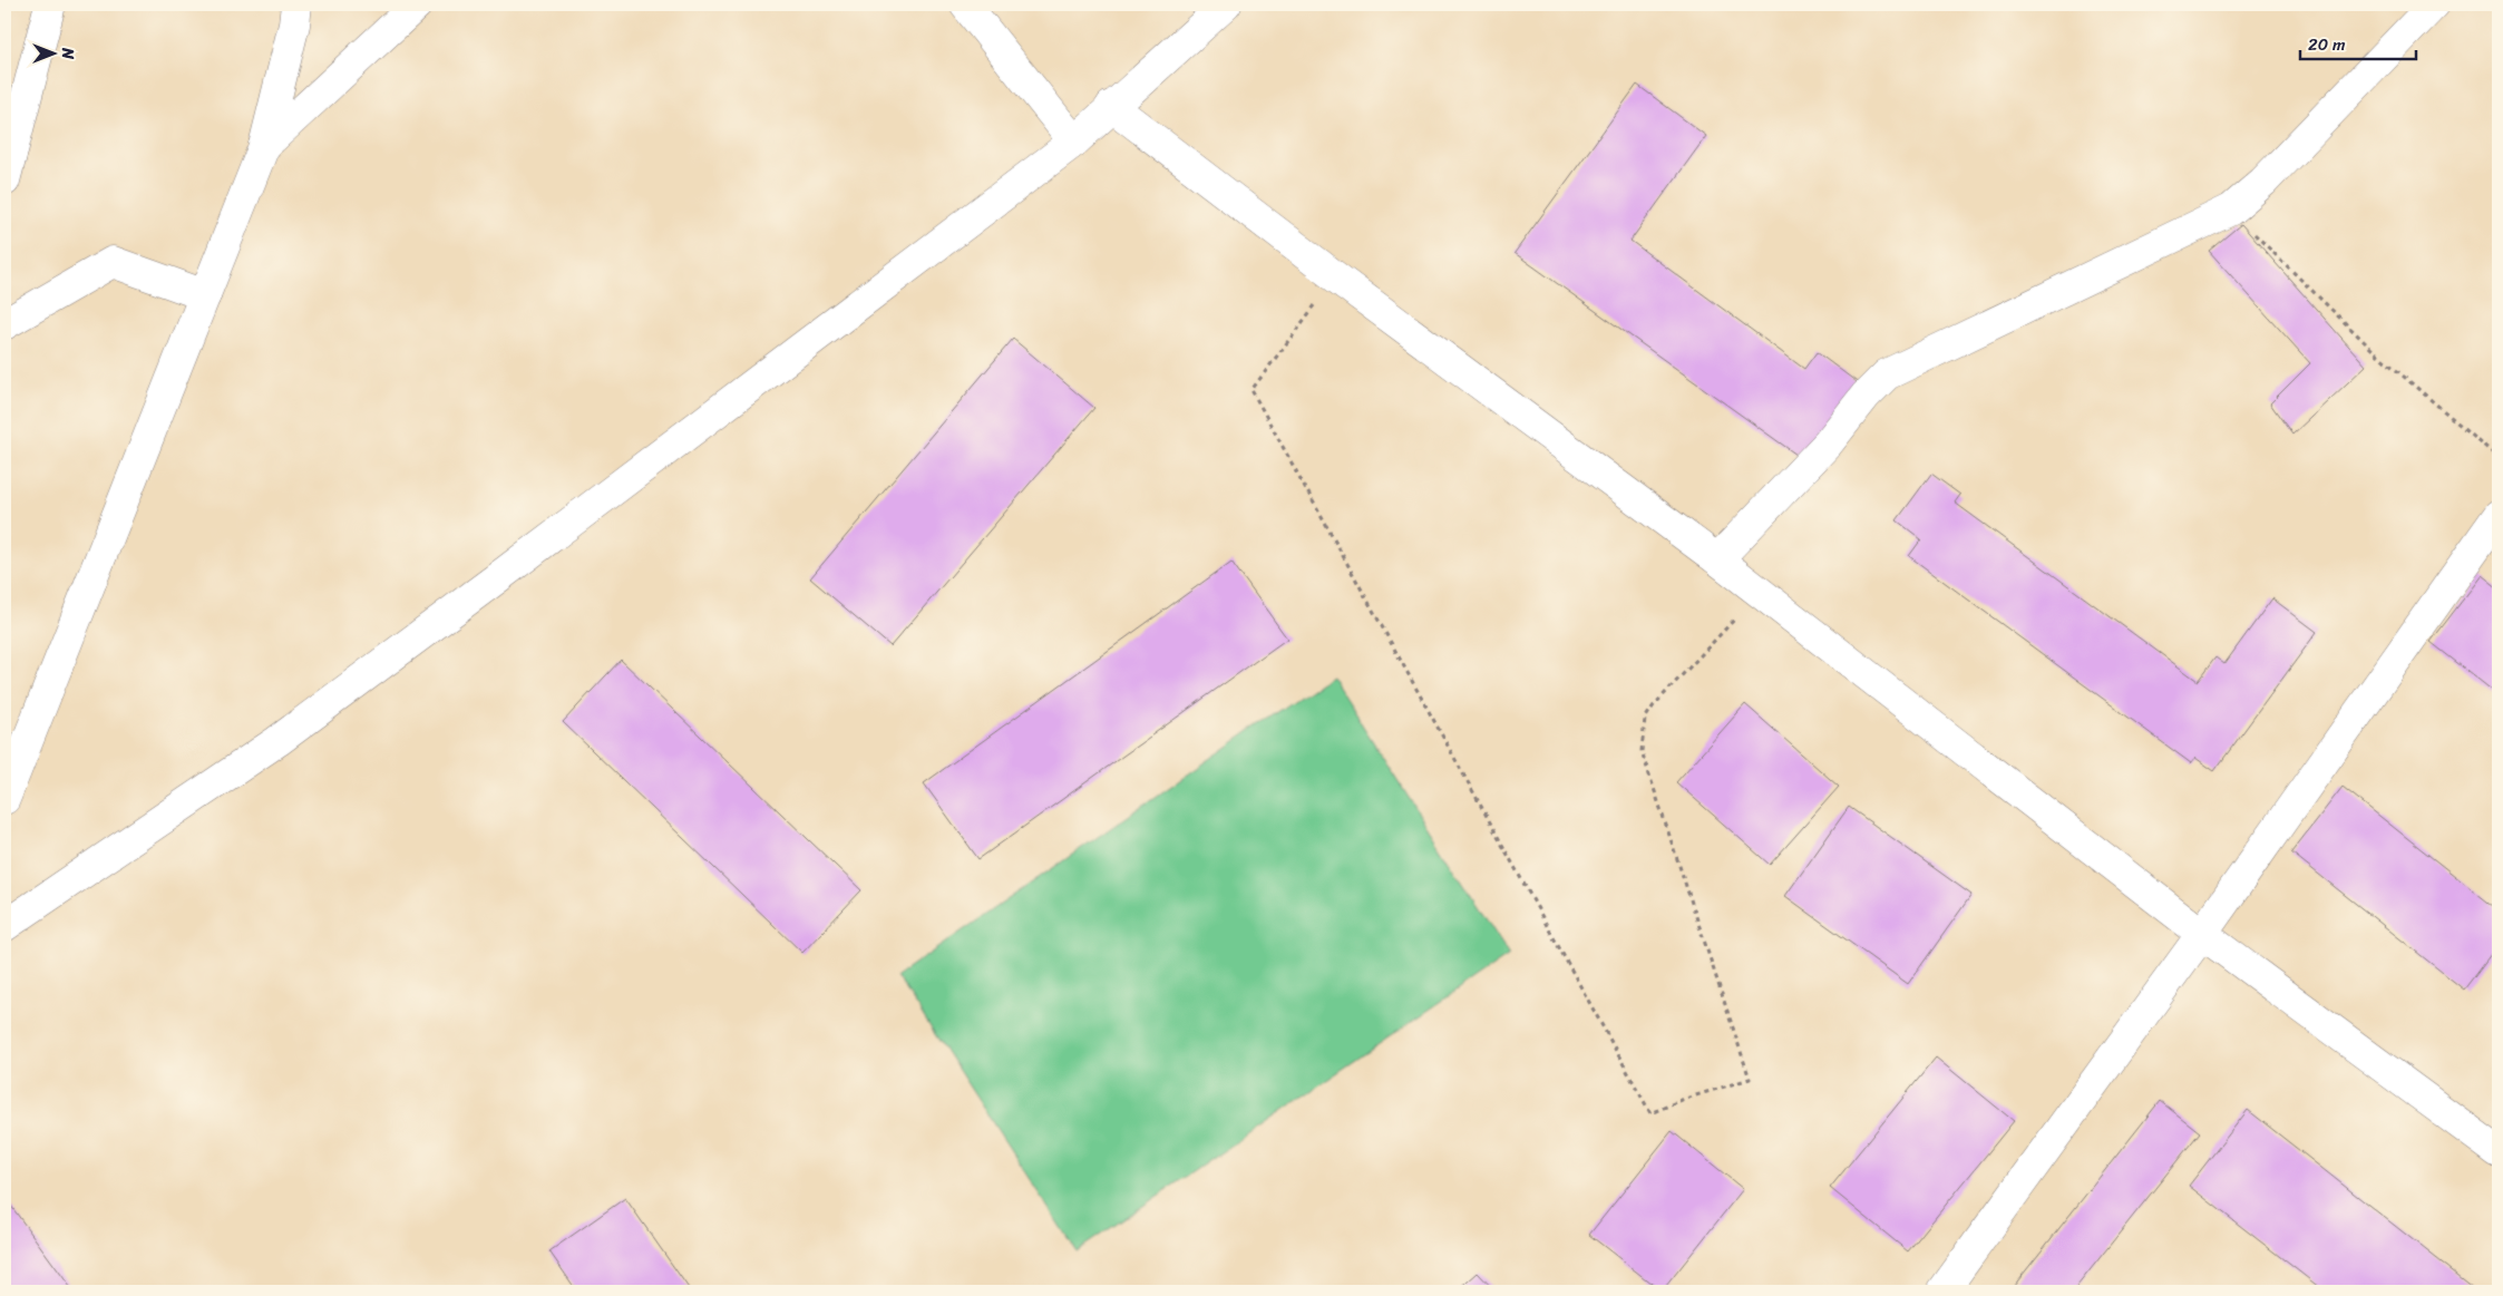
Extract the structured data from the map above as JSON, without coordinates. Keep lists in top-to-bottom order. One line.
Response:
{"scale_bar":"20 m","north":"right"}
